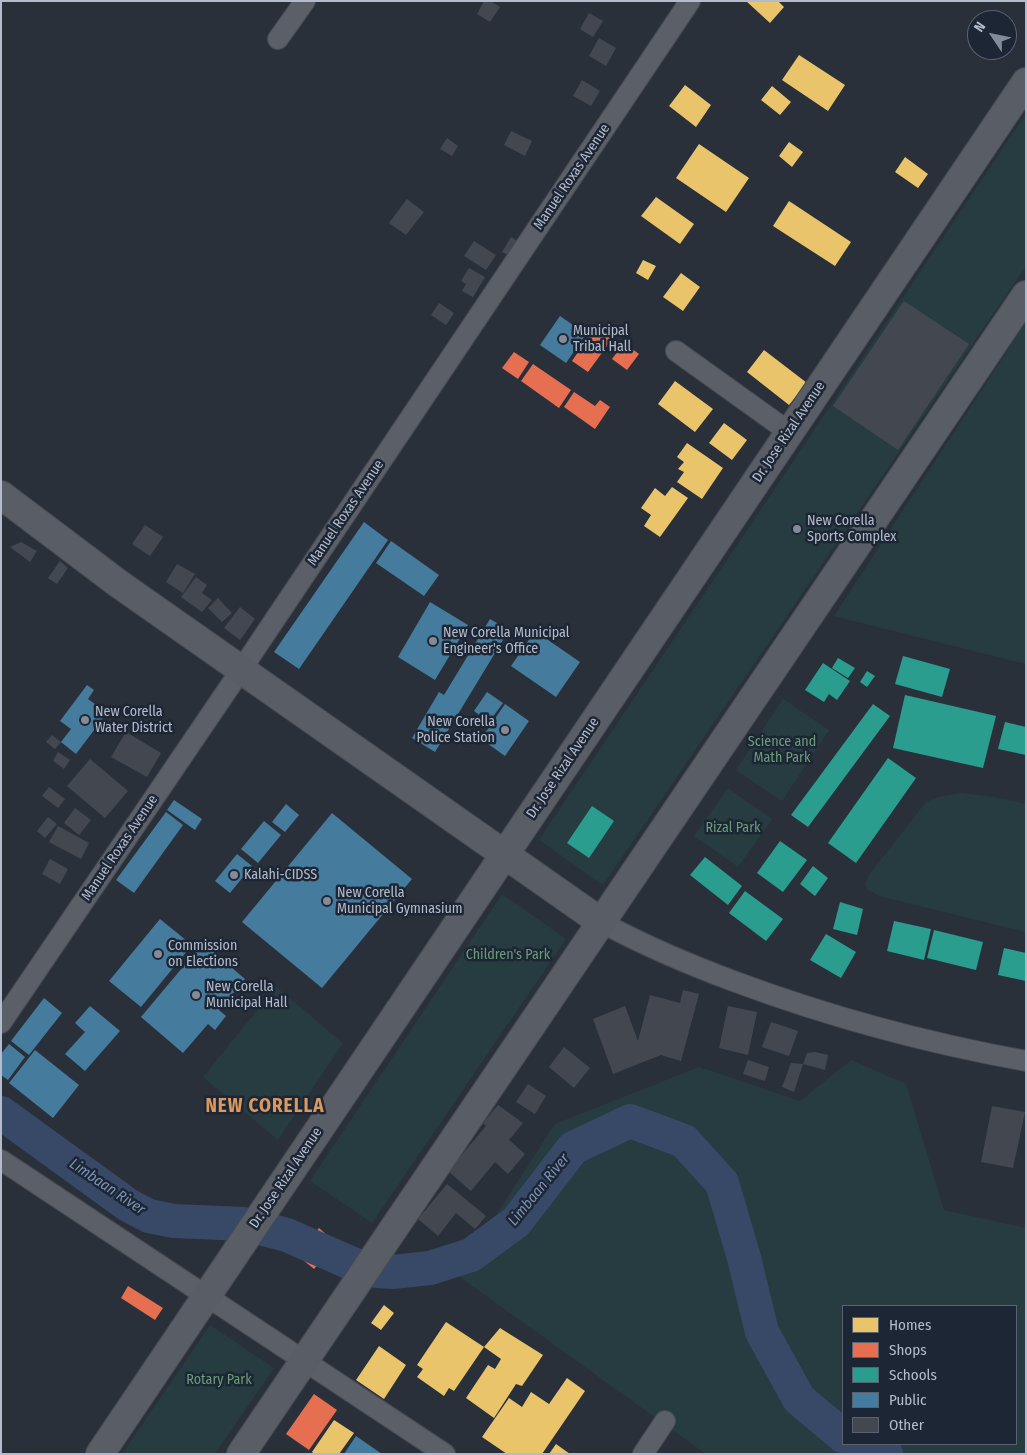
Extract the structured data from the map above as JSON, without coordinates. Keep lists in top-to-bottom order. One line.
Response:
{"streets":{"main road":["Dr. Jose Rizal Avenue"],"street":["Manuel Roxas Avenue"]},"districts":["NEW CORELLA"],"water":["Limbaan River"],"parks":["Science and Math Park","Rizal Park","Children's Park","Rotary Park"],"places":["Municipal Tribal Hall","New Corella Sports Complex","New Corella Municipal Engineer's Office","New Corella Water District","New Corella Police Station","Kalahi-CIDSS","New Corella Municipal Gymnasium","Commission on Elections","New Corella Municipal Hall"],"legend":["Homes","Shops","Schools","Public","Other"],"north":"top left"}
